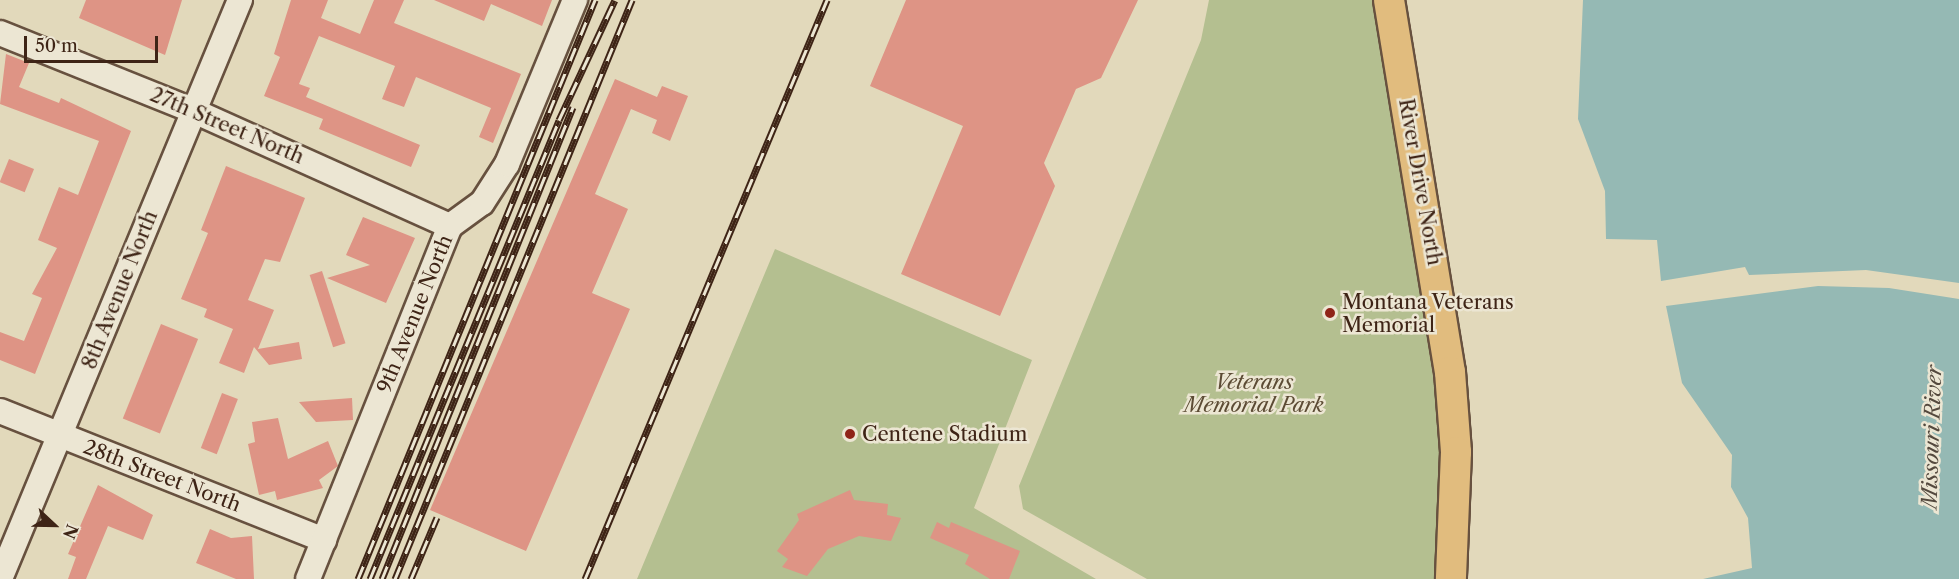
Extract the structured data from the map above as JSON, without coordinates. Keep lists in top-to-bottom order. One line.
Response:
{"streets":{"main road":["River Drive North"],"street":["27th Street North","8th Avenue North","9th Avenue North","28th Street North"]},"crossings":[["27th Street North","8th Avenue North"],["27th Street North","9th Avenue North"],["8th Avenue North","28th Street North"],["9th Avenue North","28th Street North"]],"water":["Missouri River"],"parks":["Veterans Memorial Park"],"places":["Montana Veterans Memorial","Centene Stadium"],"scale_bar":"50 m","north":"right"}
